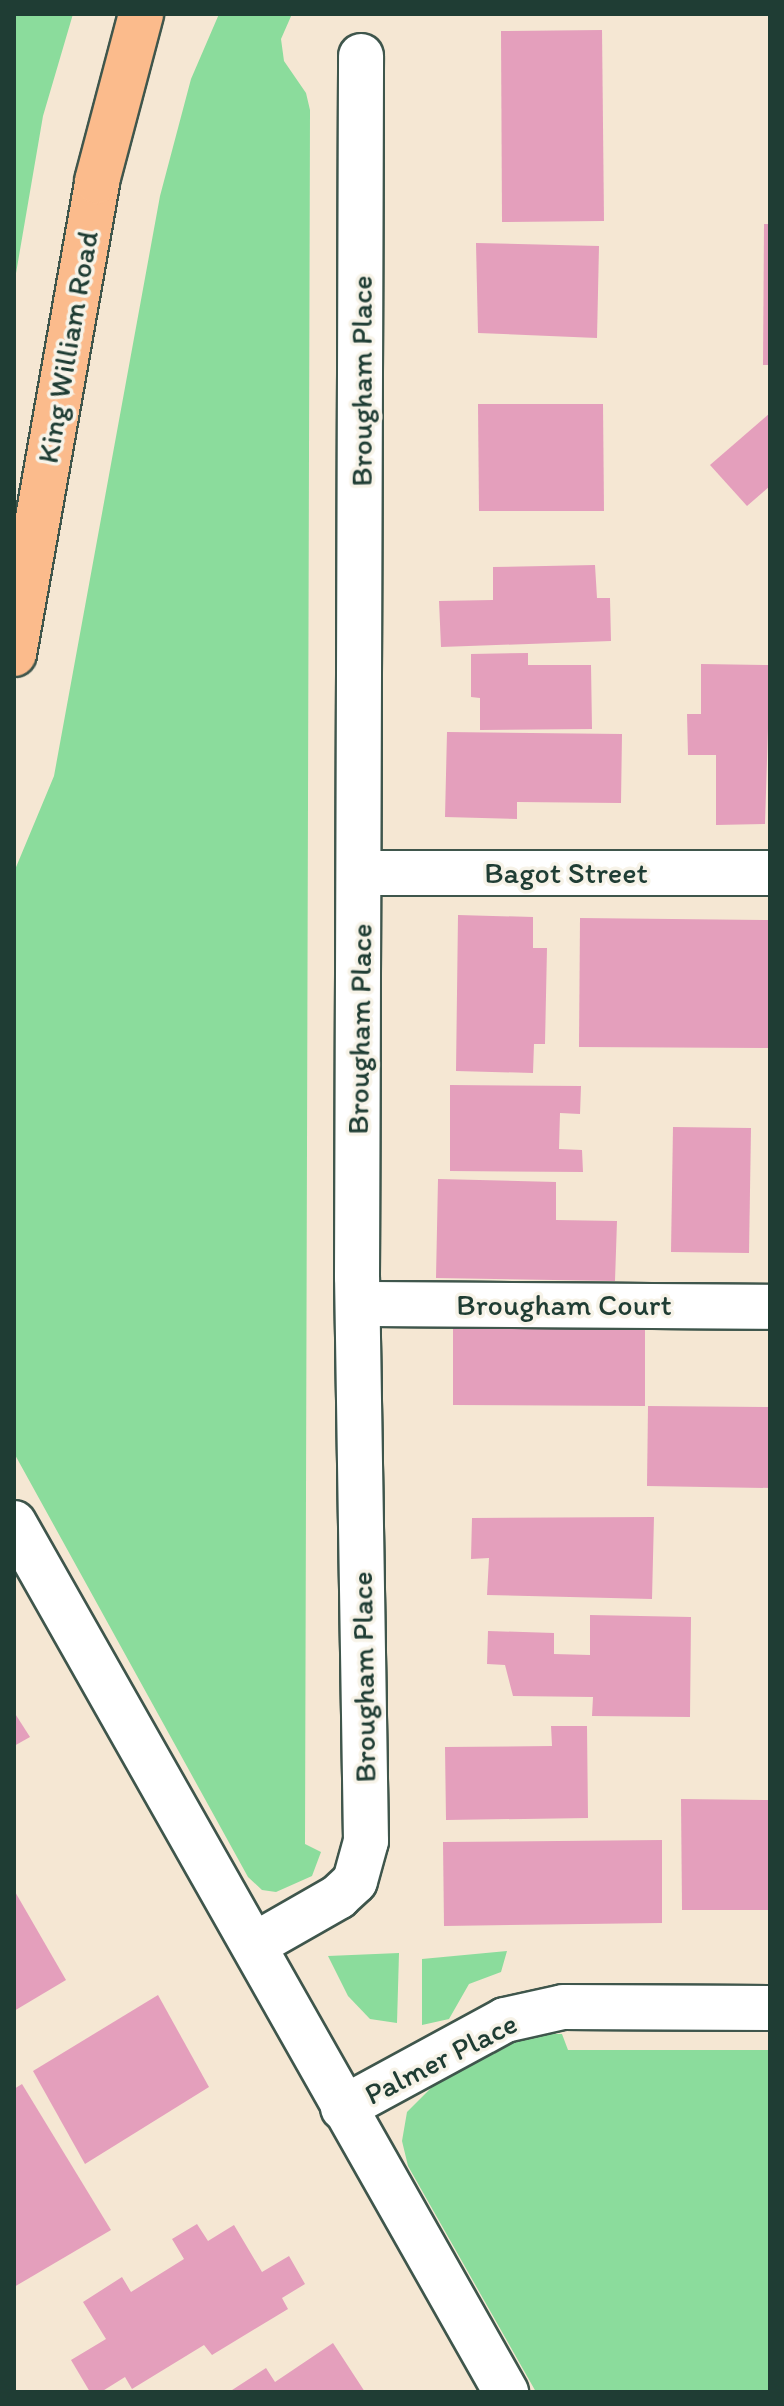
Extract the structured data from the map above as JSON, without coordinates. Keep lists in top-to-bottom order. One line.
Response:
{"streets":{"main road":["King William Road"],"street":["Brougham Place","Bagot Street","Brougham Court","Palmer Place"]},"crossings":[["Brougham Place","Bagot Street"],["Brougham Place","Brougham Court"]]}
